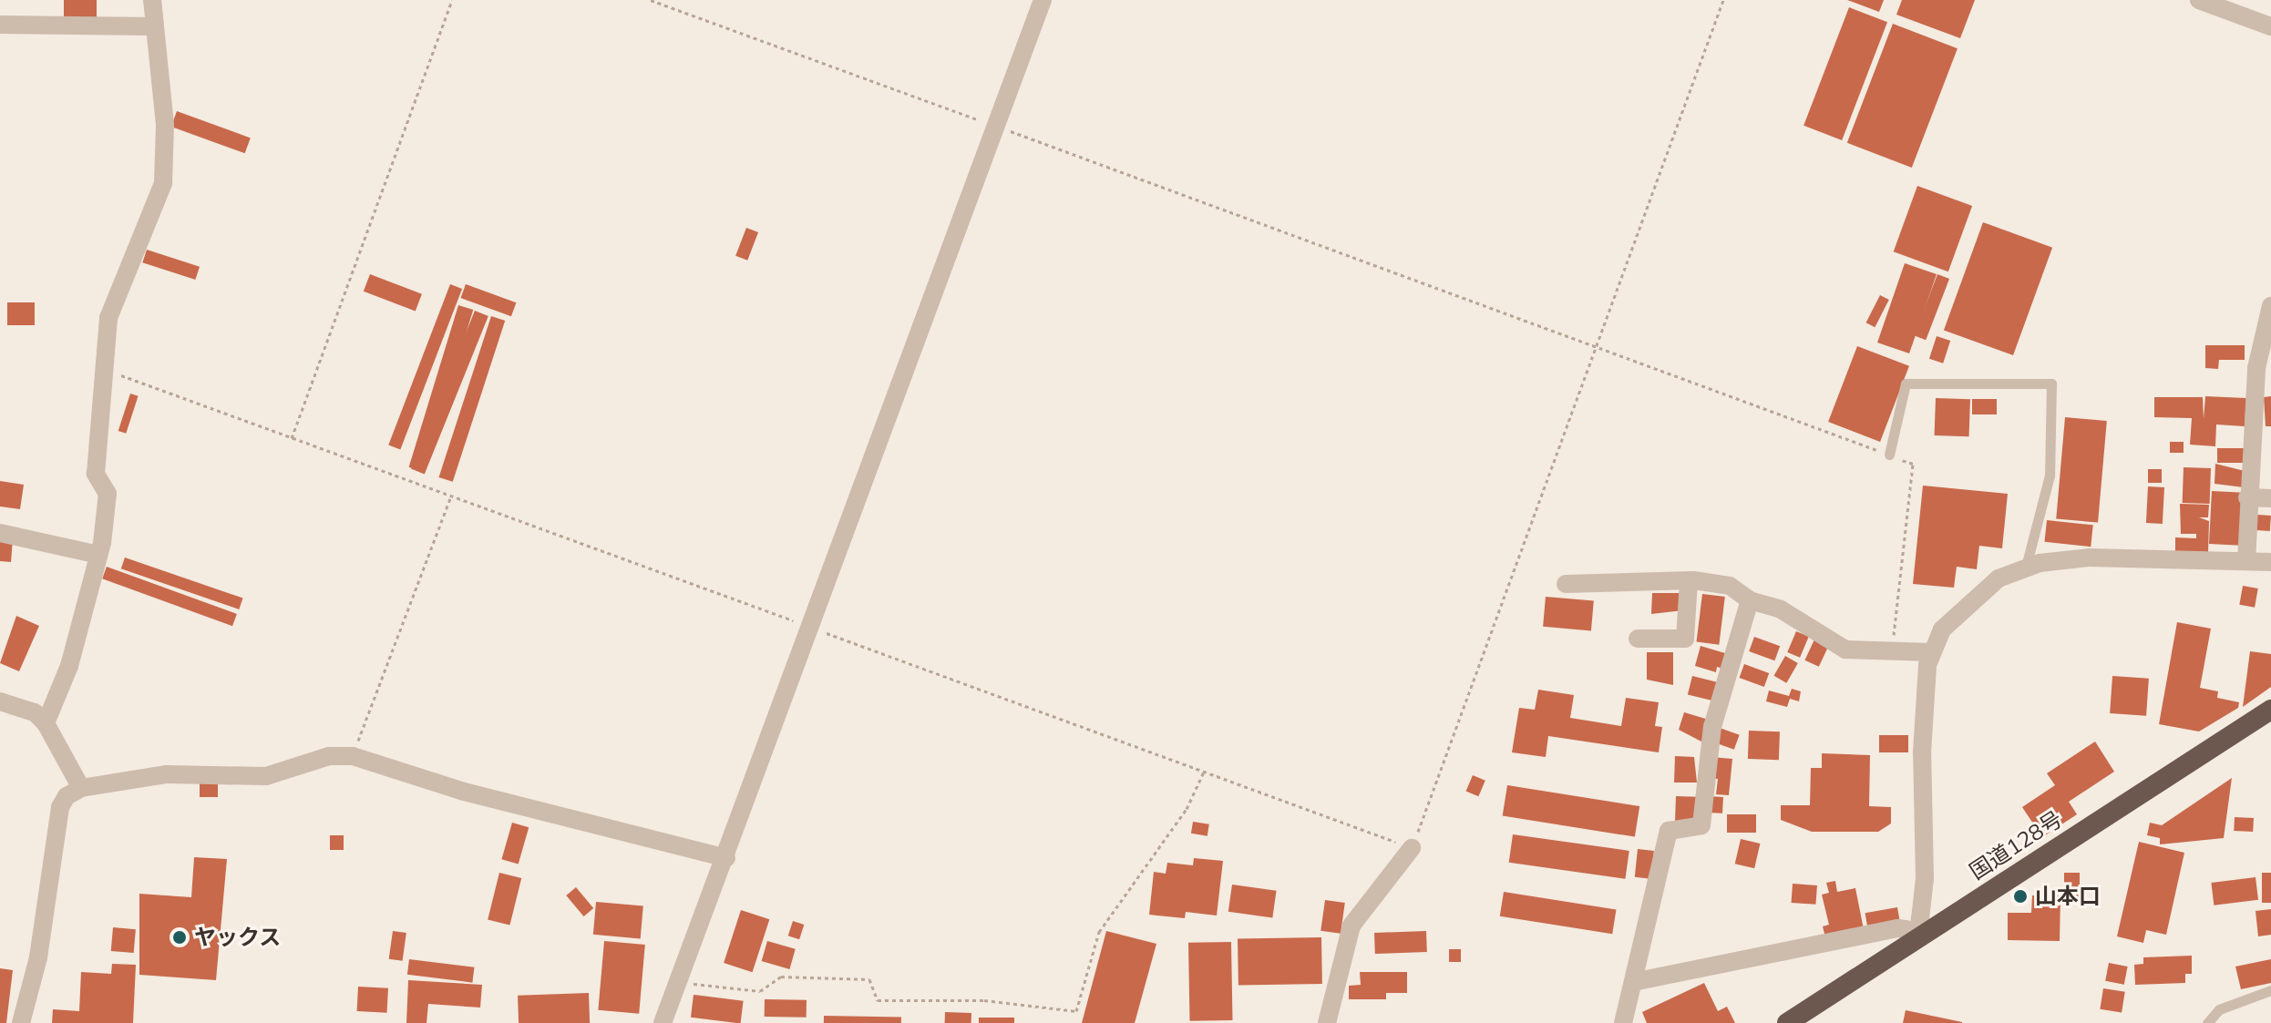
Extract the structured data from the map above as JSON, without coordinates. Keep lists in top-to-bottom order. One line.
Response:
{"streets":{"highway":["国道128号"]},"places":["山本口","ヤックス"]}
